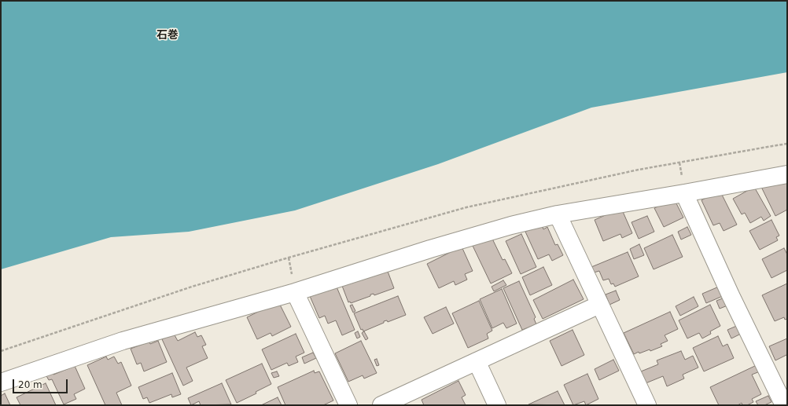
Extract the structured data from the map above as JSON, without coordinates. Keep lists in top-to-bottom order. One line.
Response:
{"districts":["石巻"],"scale_bar":"20 m"}
